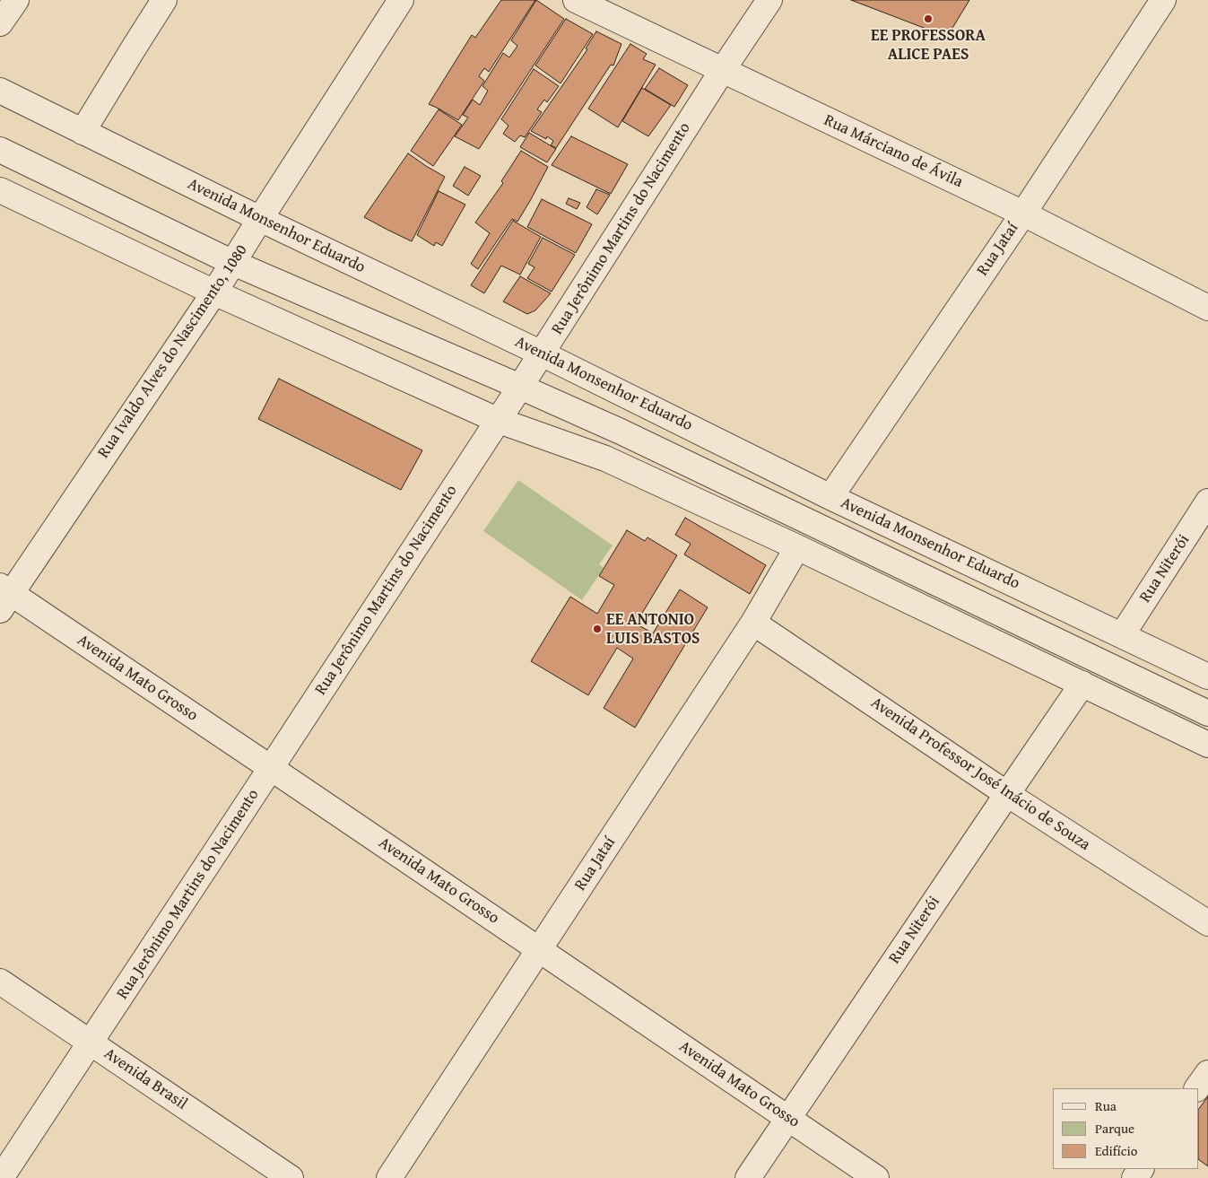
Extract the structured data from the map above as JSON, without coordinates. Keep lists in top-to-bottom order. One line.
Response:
{"streets":{"street":["Rua Márciano de Ávila","Avenida Monsenhor Eduardo","Rua Jerônimo Martins do Nacimento","Rua Jataí","Rua Ivaldo Alves do Nascimento, 1080","Rua Niterói","Avenida Mato Grosso","Avenida Professor José Inácio de Souza","Avenida Brasil"]},"crossings":[["Rua Márciano de Ávila","Rua Jerônimo Martins do Nacimento"],["Rua Márciano de Ávila","Rua Jataí"],["Avenida Monsenhor Eduardo","Rua Jerônimo Martins do Nacimento"],["Avenida Monsenhor Eduardo","Rua Jataí"],["Avenida Monsenhor Eduardo","Rua Ivaldo Alves do Nascimento, 1080"],["Avenida Monsenhor Eduardo","Rua Niterói"],["Rua Jerônimo Martins do Nacimento","Avenida Mato Grosso"],["Rua Jerônimo Martins do Nacimento","Avenida Brasil"],["Rua Jataí","Avenida Mato Grosso"],["Rua Jataí","Avenida Professor José Inácio de Souza"],["Rua Ivaldo Alves do Nascimento, 1080","Avenida Mato Grosso"],["Rua Niterói","Avenida Mato Grosso"],["Rua Niterói","Avenida Professor José Inácio de Souza"]],"places":["EE PROFESSORA ALICE PAES","EE ANTONIO LUIS BASTOS"],"legend":["Rua","Parque","Edifício"]}
